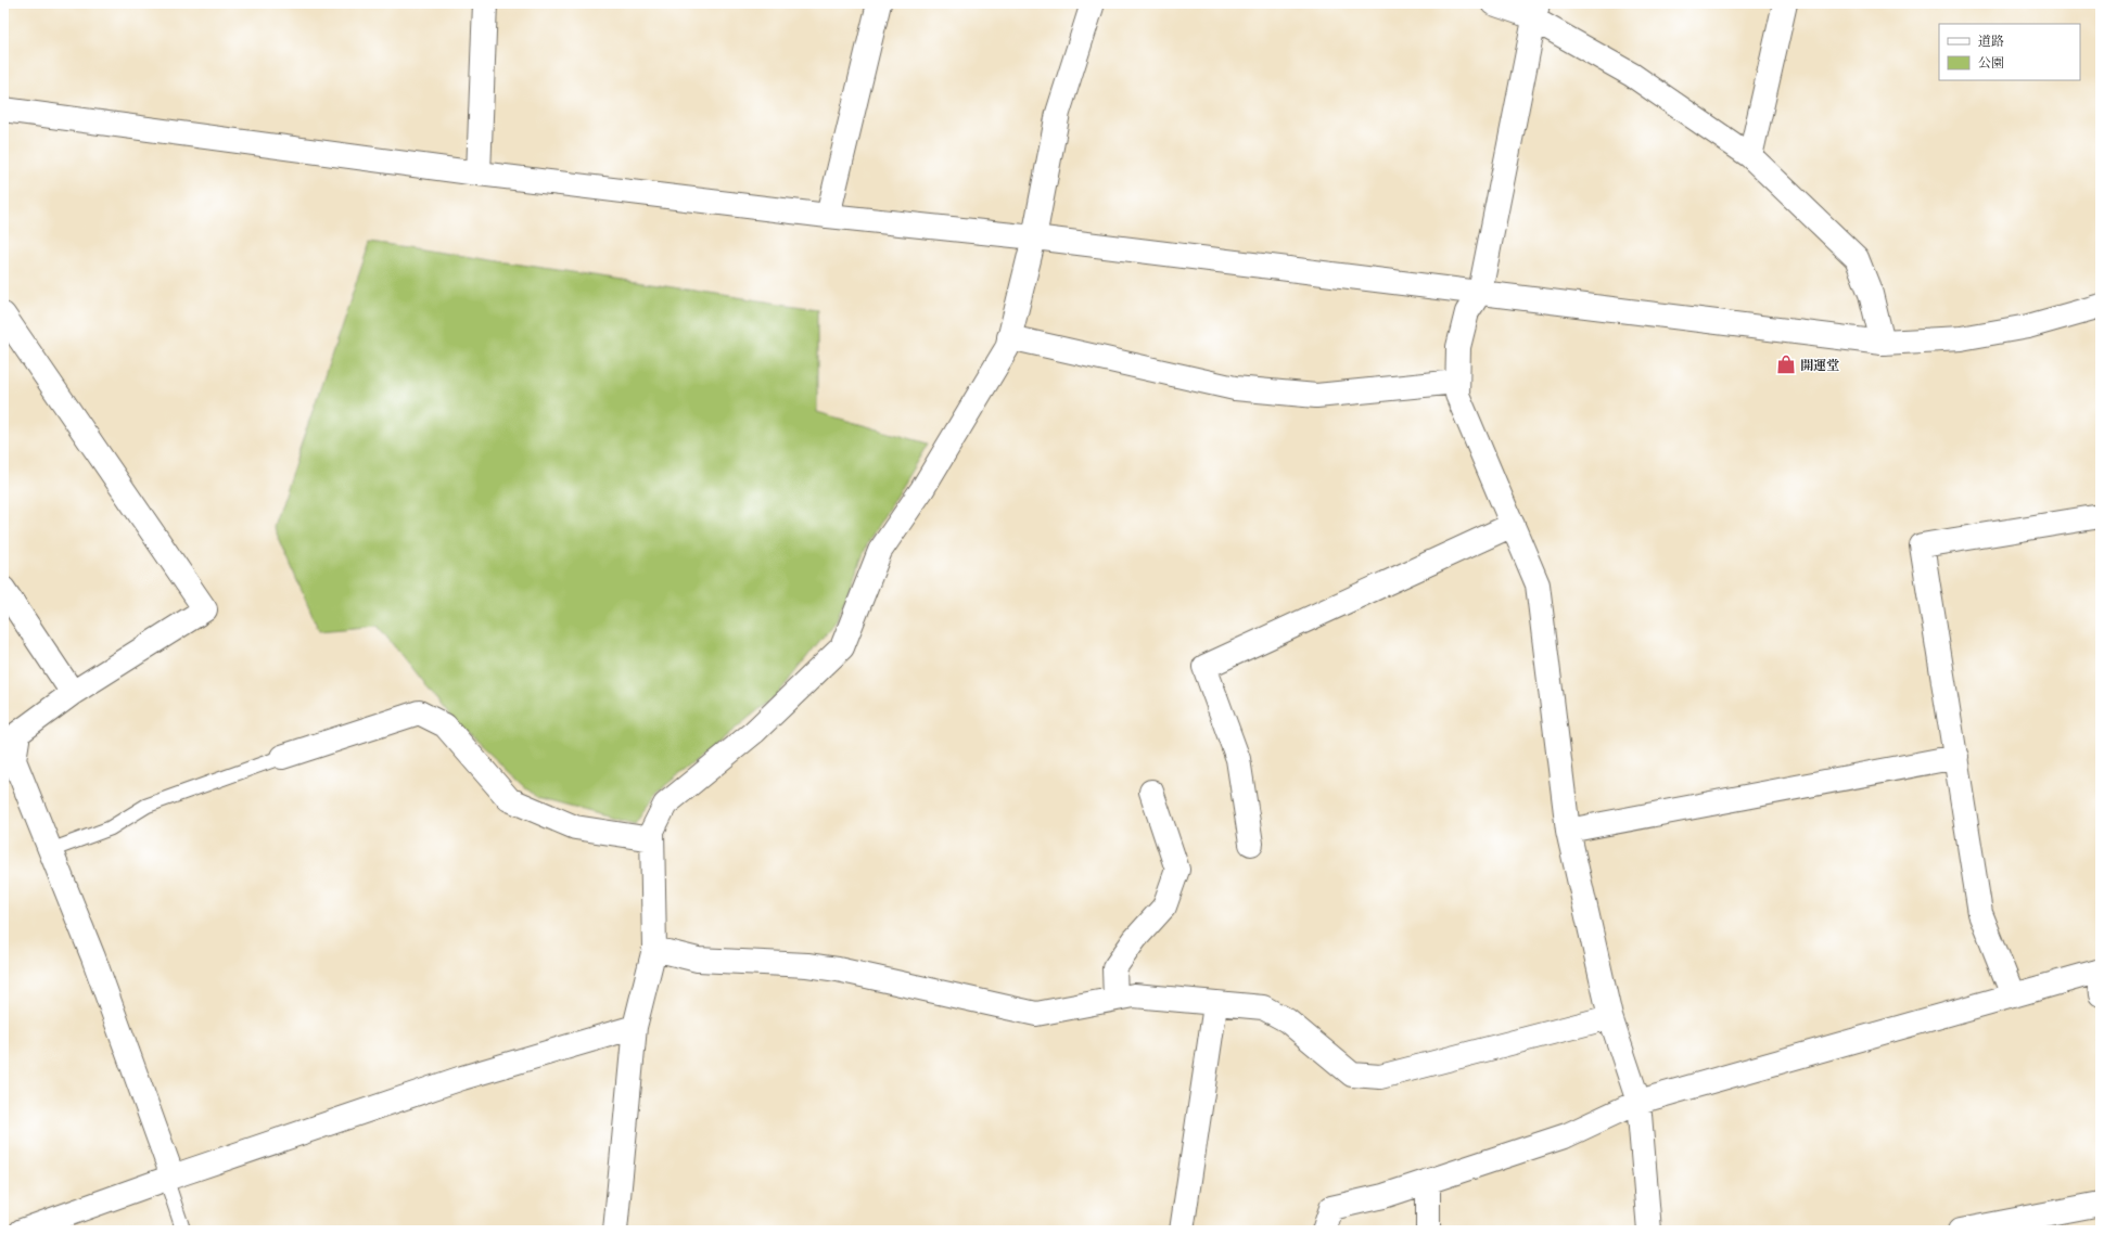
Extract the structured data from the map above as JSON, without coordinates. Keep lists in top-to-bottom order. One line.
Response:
{"places":{"shop":["開運堂"]},"legend":["道路","公園"]}
